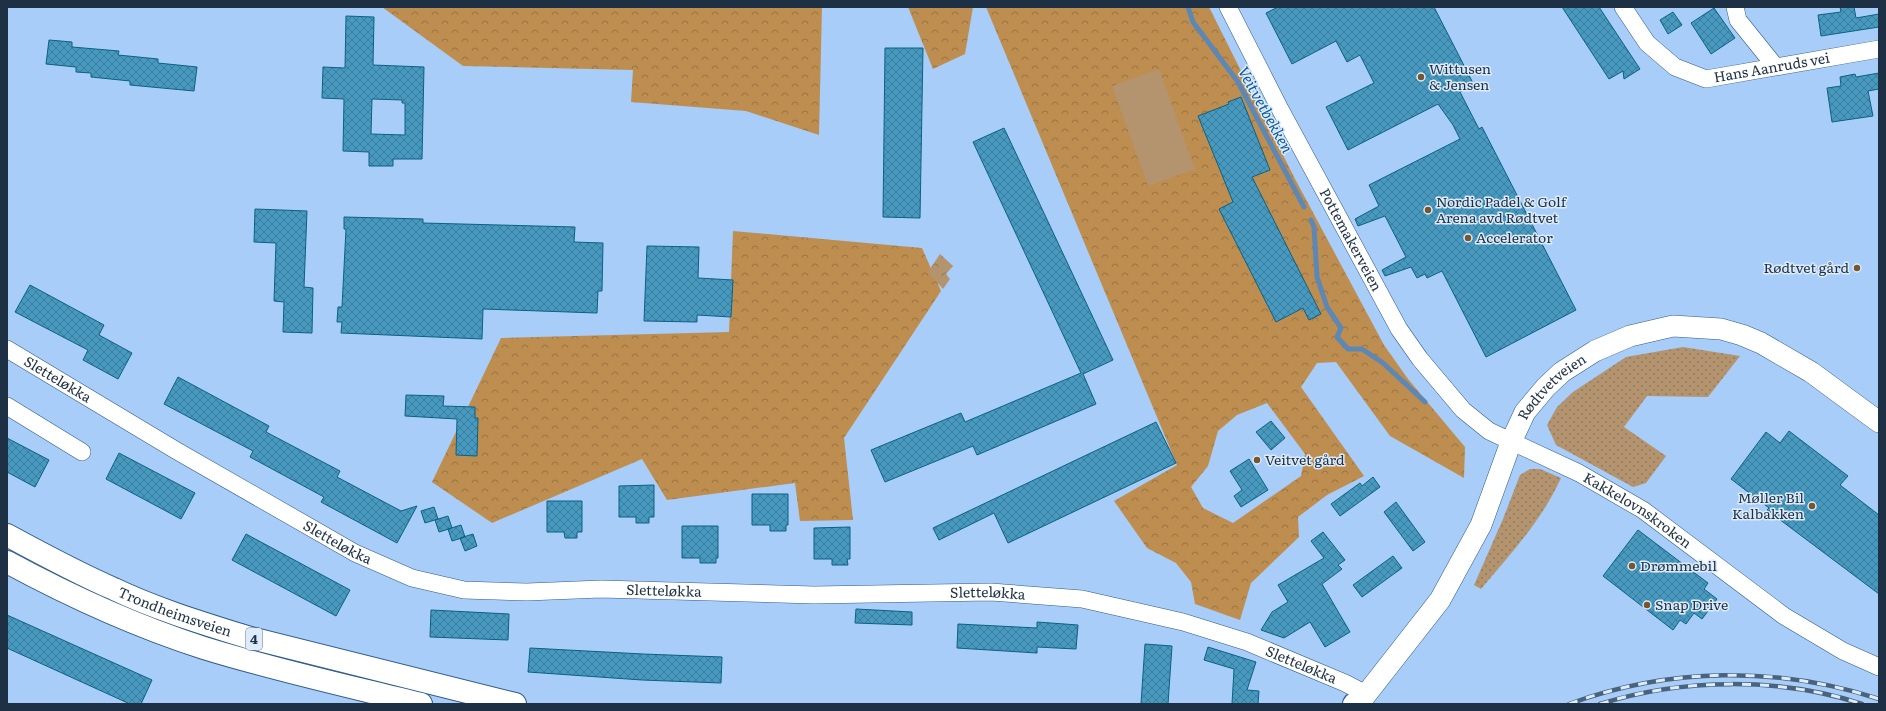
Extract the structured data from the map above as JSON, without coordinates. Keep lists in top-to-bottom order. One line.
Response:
{"streets":{"highway":["Trondheimsveien","4"],"street":["Hans Aanruds vei","Pottemakerveien","Sletteløkka","Rødtvetveien","Kakkelovnskroken"]},"crossings":[["Pottemakerveien","Rødtvetveien"],["Pottemakerveien","Kakkelovnskroken"],["Sletteløkka","Rødtvetveien"],["Rødtvetveien","Kakkelovnskroken"]],"water":["Veitvetbekken"],"places":["Wittusen & Jensen","Nordic Padel & Golf Arena avd Rødtvet","Accelerator","Rødtvet gård","Veitvet gård","Møller Bil Kalbakken","Drømmebil","Snap Drive"]}
